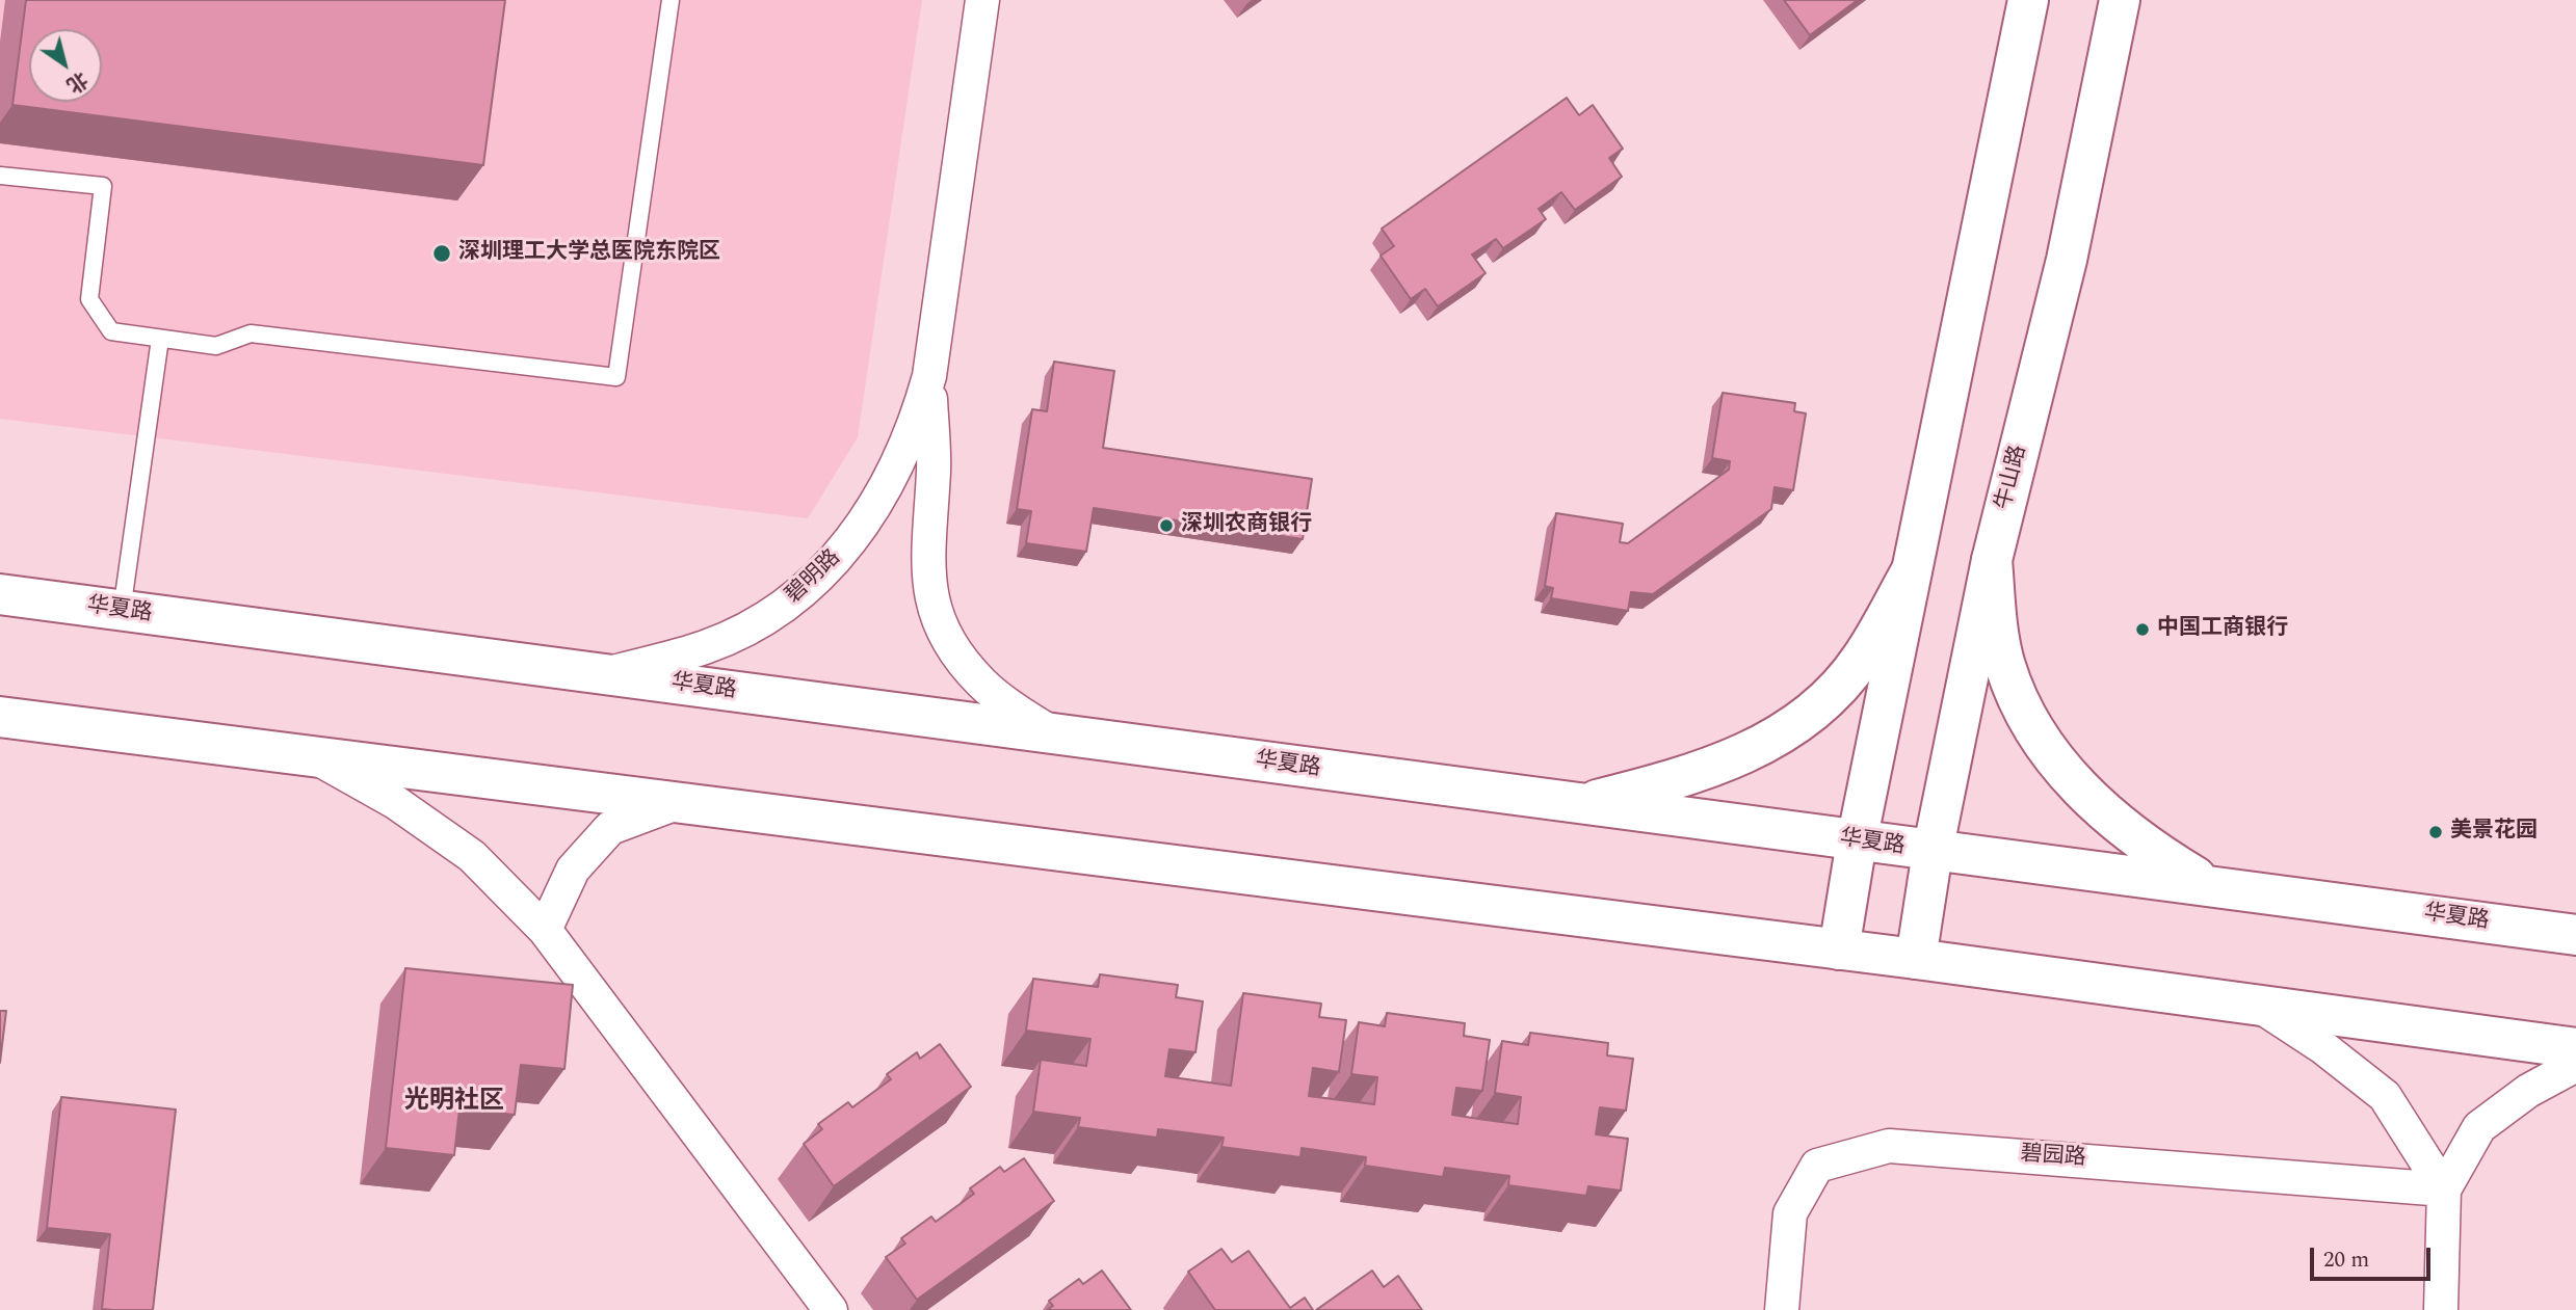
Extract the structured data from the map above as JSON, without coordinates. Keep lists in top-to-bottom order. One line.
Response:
{"streets":{"main road":["牛山路","华夏路"],"street":["碧明路","碧园路"]},"crossings":[["牛山路","华夏路"],["碧明路","华夏路"]],"districts":["光明社区"],"places":["深圳理工大学总医院东院区","深圳农商银行","中国工商银行","美景花园"],"scale_bar":"20 m","north":"bottom right"}
